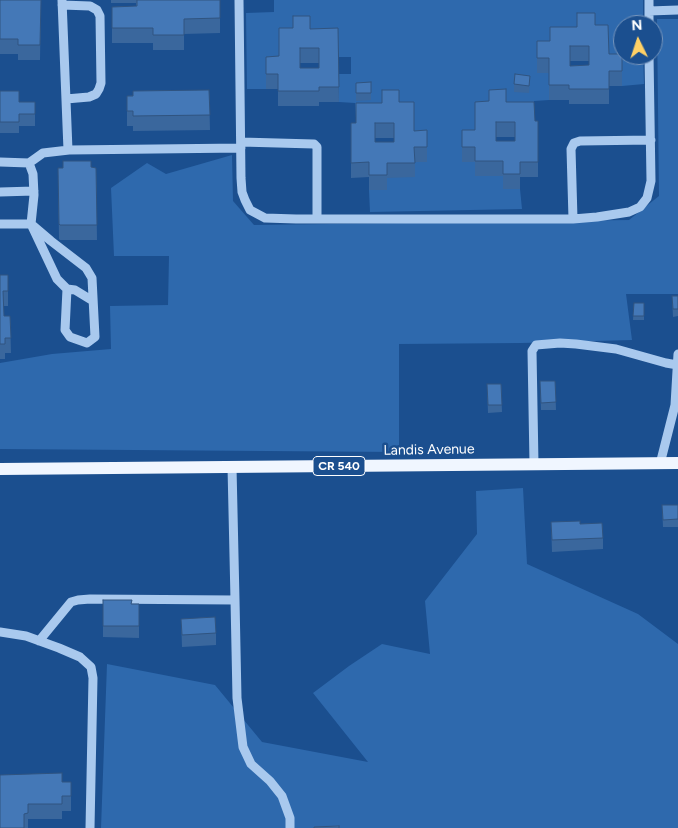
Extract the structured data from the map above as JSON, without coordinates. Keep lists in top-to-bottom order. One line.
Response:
{"streets":{"main road":["Landis Avenue","CR 540"]},"north":"top"}
